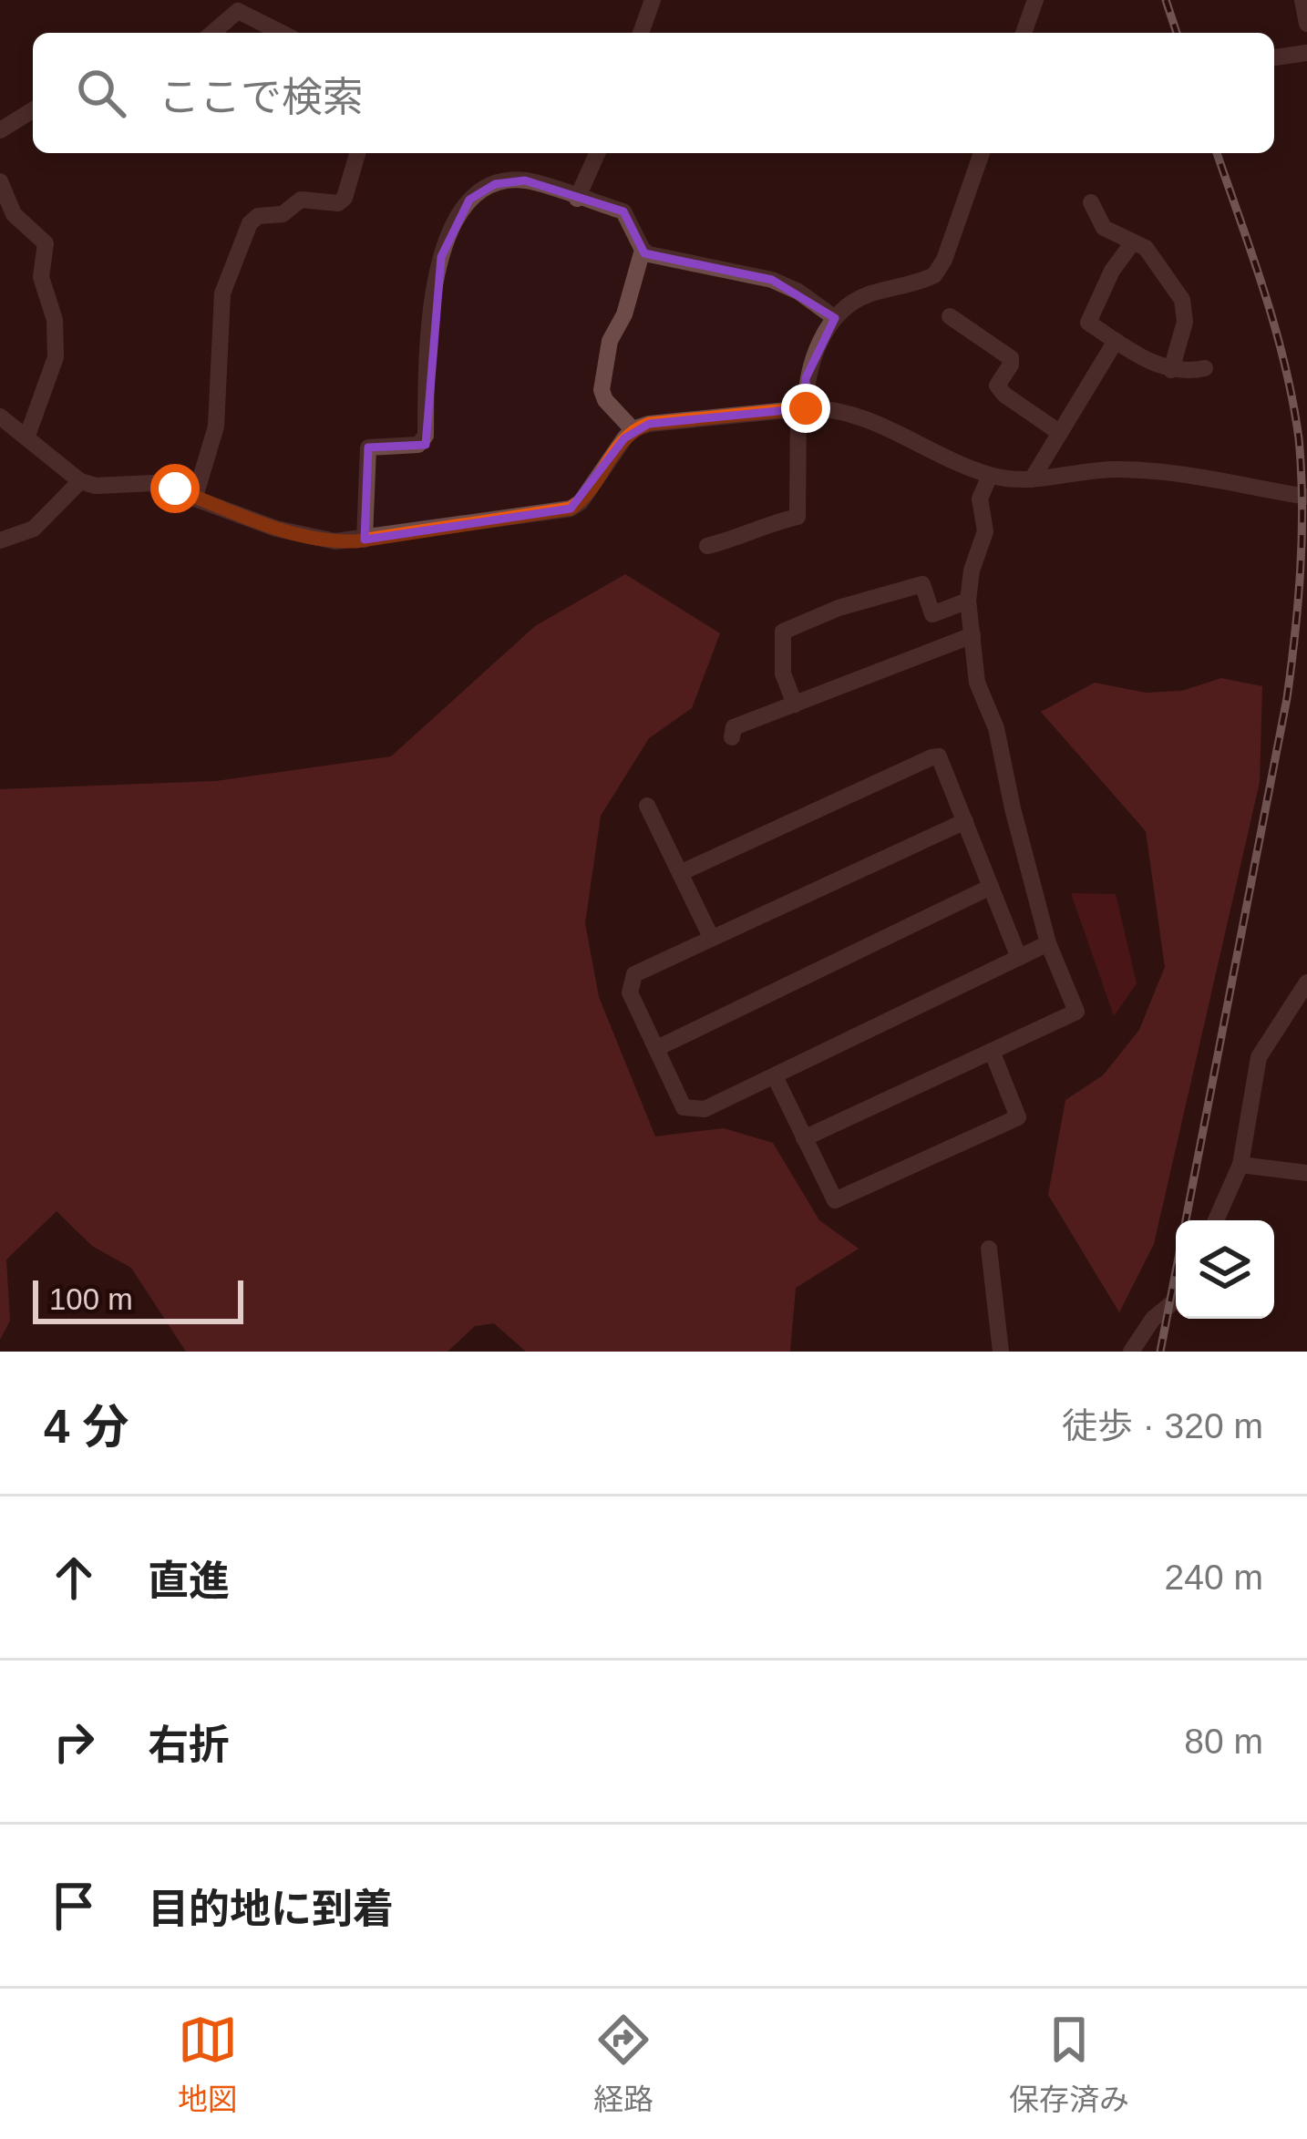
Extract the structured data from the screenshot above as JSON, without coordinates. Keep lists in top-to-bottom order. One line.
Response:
{"scale_bar":"100 m","page":{"search":"ここで検索","scale":"100 m","heading":["4 分","徒歩 · 320 m"],"list":[["直進","240 m"],["右折","80 m"],"目的地に到着"],"nav":["地図","経路","保存済み"]}}
